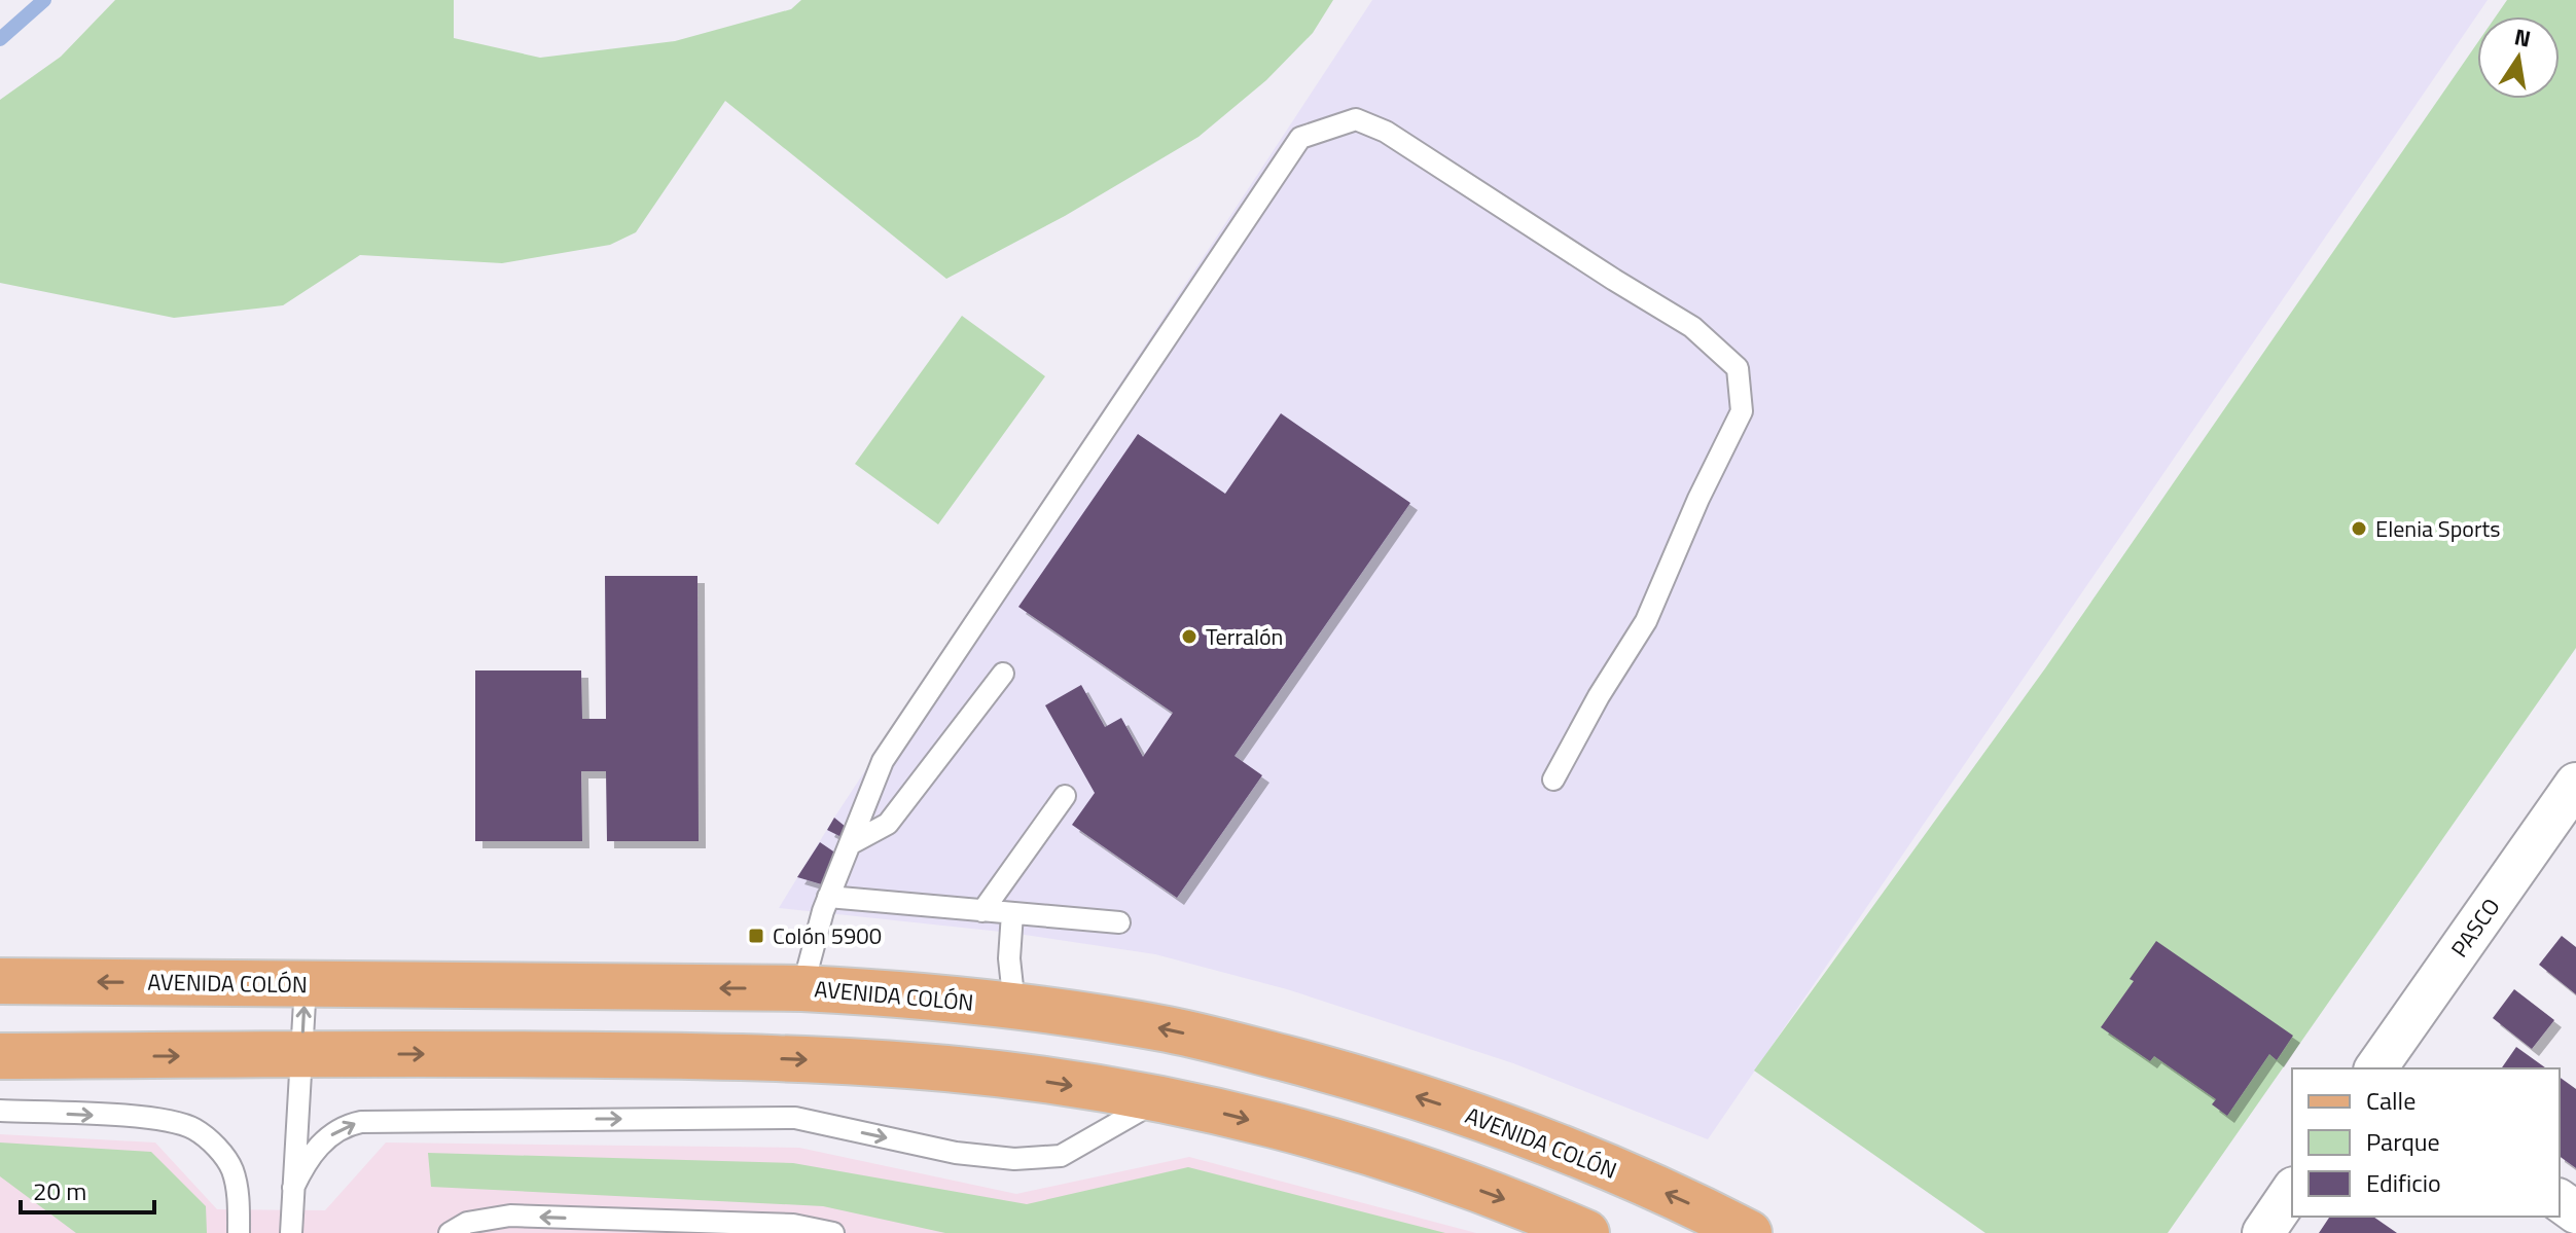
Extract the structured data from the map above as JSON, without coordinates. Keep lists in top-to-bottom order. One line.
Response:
{"streets":{"main road":["AVENIDA COLÓN"],"street":["PASCO"]},"places":{"other":["Elenia Sports","Terralón"],"transit":["Colón 5900"]},"legend":["Calle","Parque","Edificio"],"scale_bar":"20 m","north":"top"}
